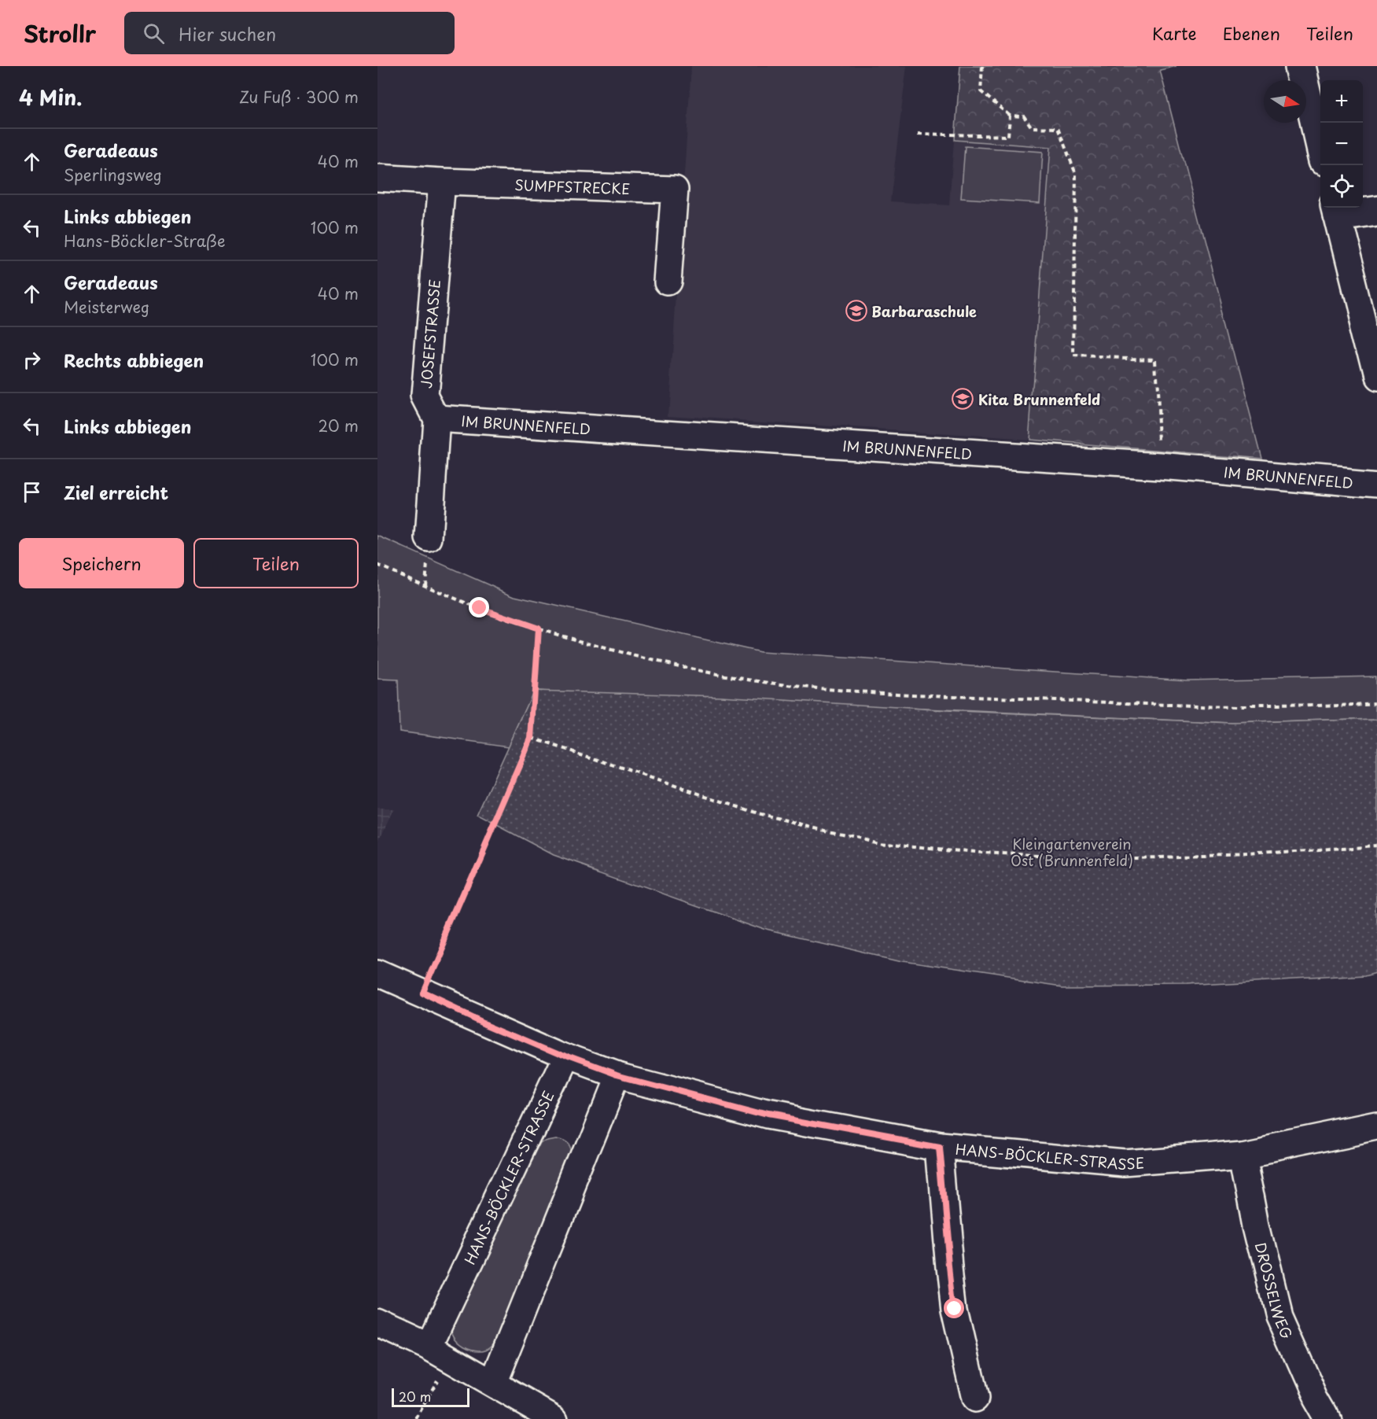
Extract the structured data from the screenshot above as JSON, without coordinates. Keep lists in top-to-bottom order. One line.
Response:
{"streets":{"street":["SUMPFSTRECKE","JOSEFSTRASSE","IM BRUNNENFELD","HANS-BÖCKLER-STRASSE","DROSSELWEG"]},"crossings":[["SUMPFSTRECKE","JOSEFSTRASSE"],["JOSEFSTRASSE","IM BRUNNENFELD"],["HANS-BÖCKLER-STRASSE","DROSSELWEG"]],"parks":["Kleingartenverein Ost (Brunnenfeld)"],"places":{"school or university":["Barbaraschule","Kita Brunnenfeld"]},"scale_bar":"20 m","north":"right","page":{"header":"Strollr","search":"Hier suchen","nav":["Karte","Ebenen","Teilen"],"heading":["4 Min.","Zu Fuß · 300 m"],"map_buttons":["+","−"],"list":[["Geradeaus","Sperlingsweg","40 m"],["Links abbiegen","Hans-Böckler-Straße","100 m"],["Geradeaus","Meisterweg","40 m"],["Rechts abbiegen","100 m"],["Links abbiegen","20 m"],"Ziel erreicht"],"buttons":["Speichern","Teilen"],"scale":"20 m"}}
